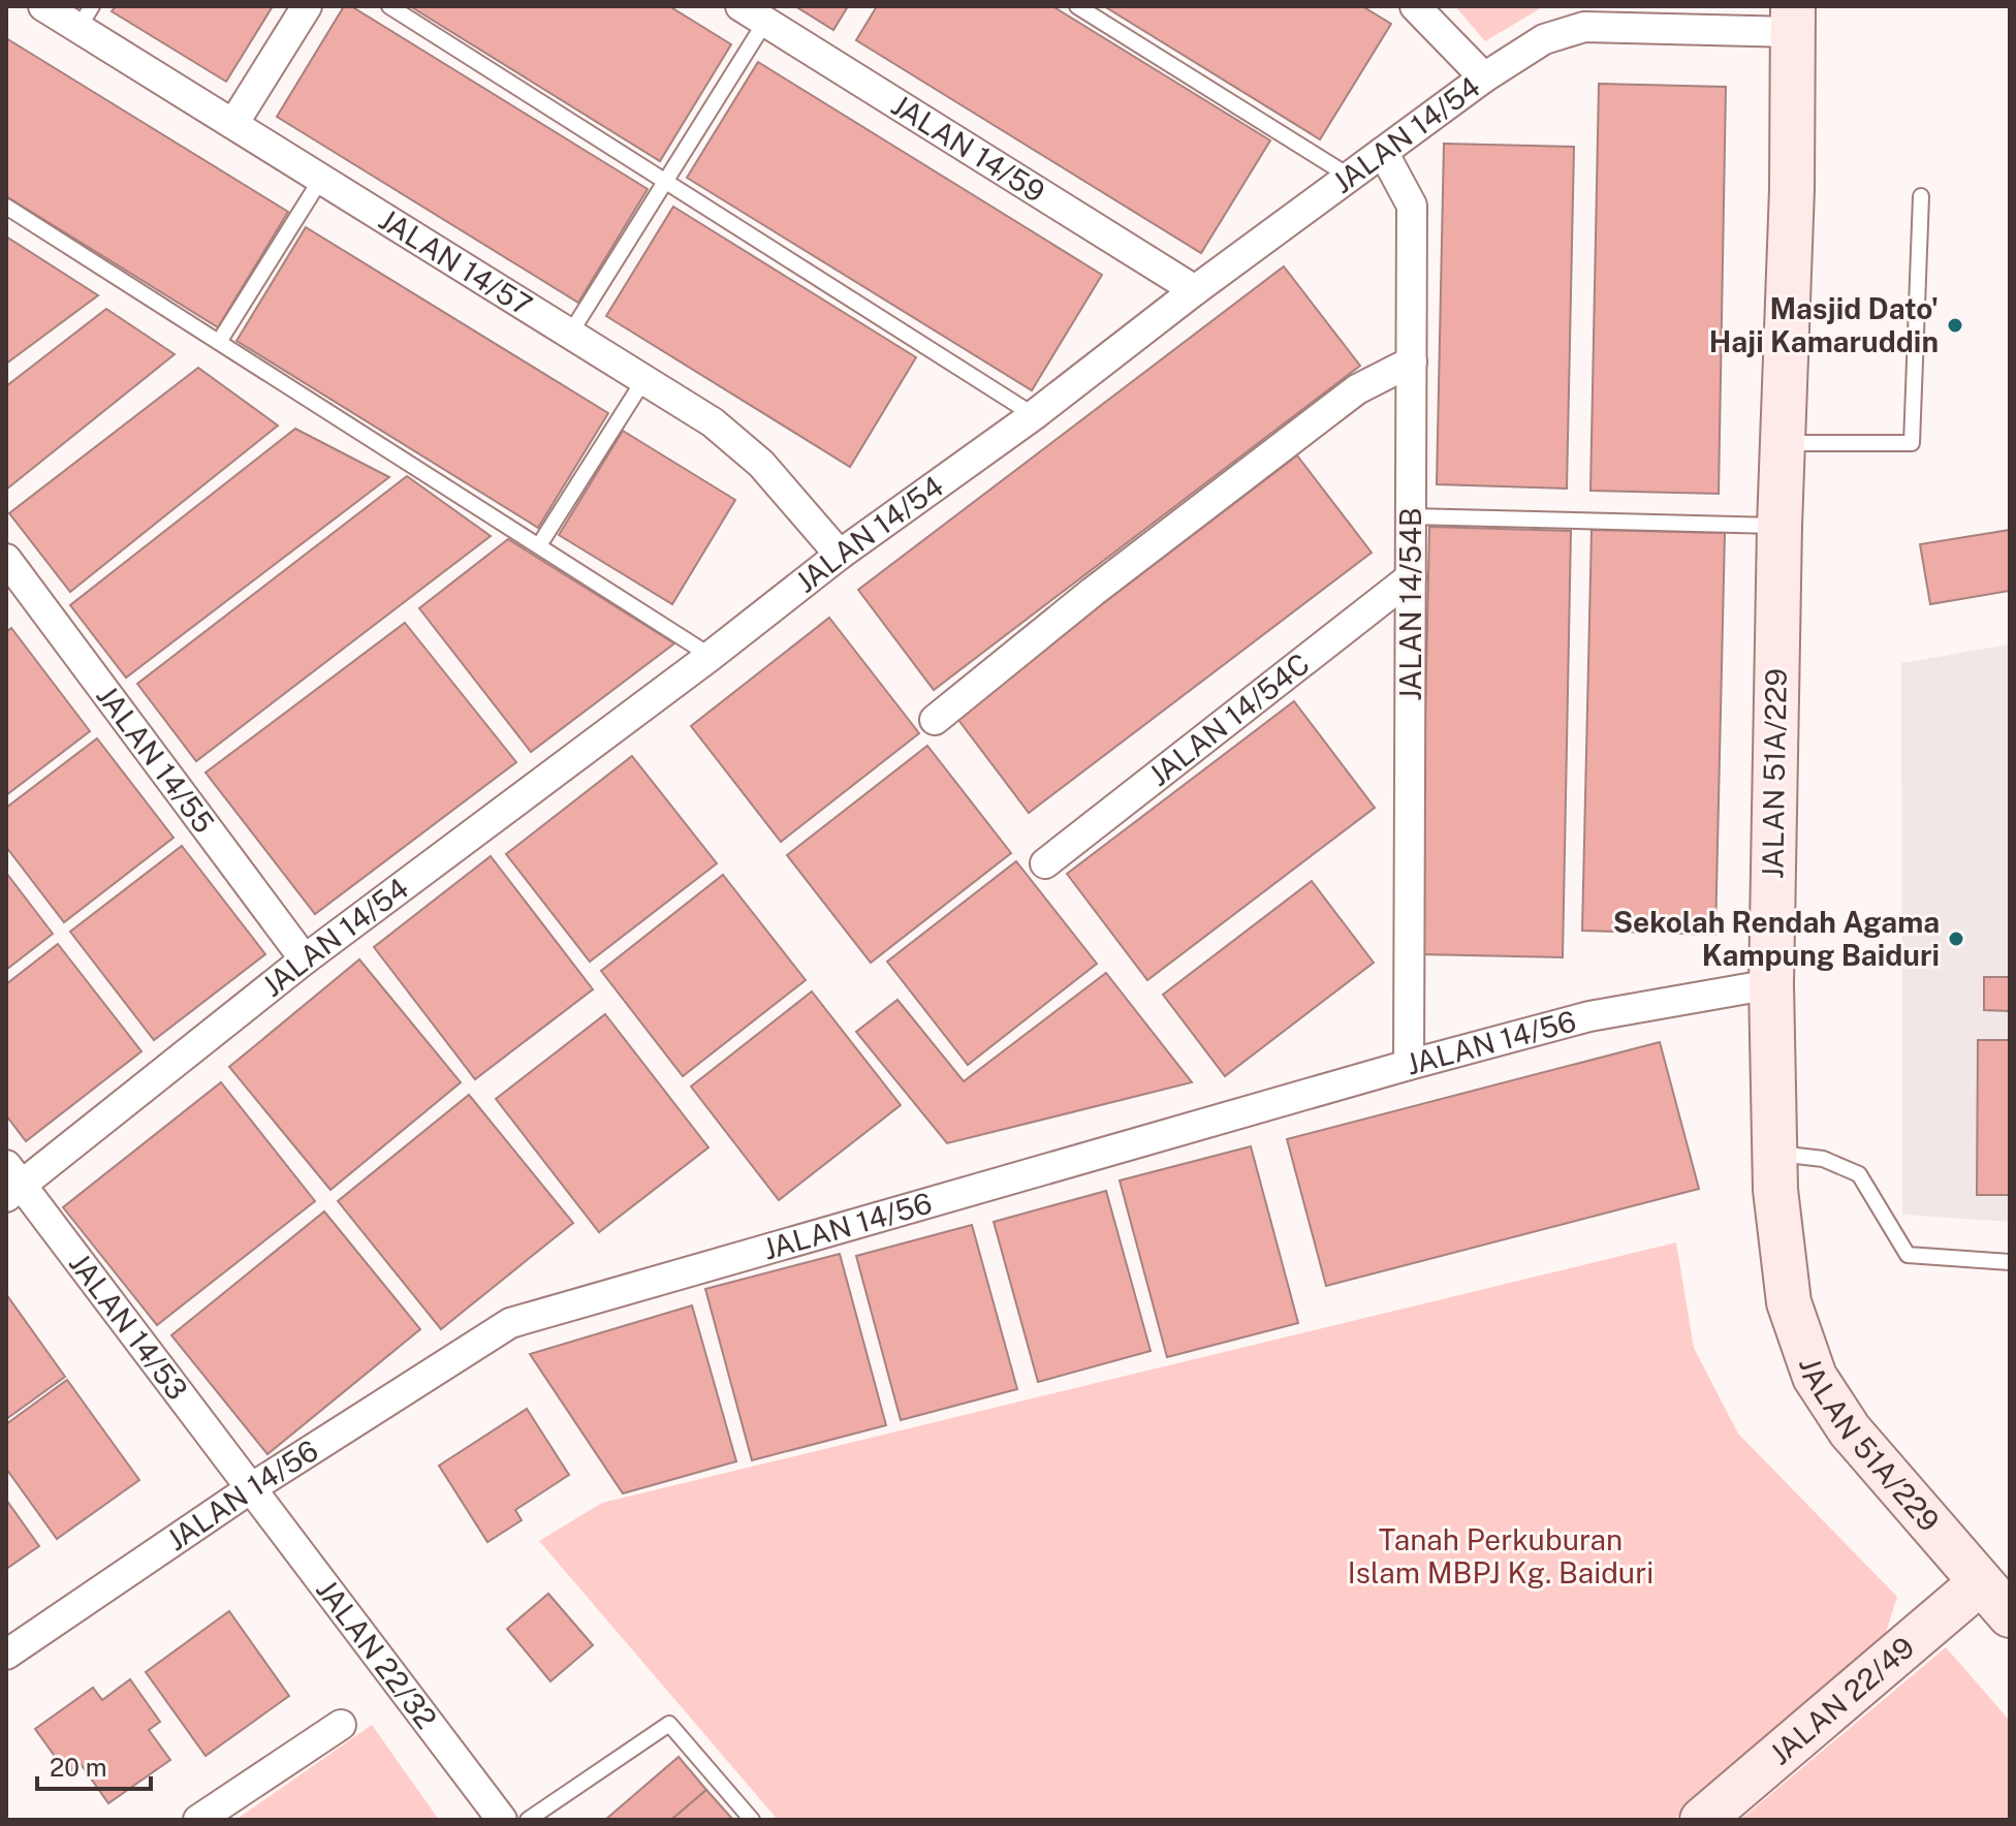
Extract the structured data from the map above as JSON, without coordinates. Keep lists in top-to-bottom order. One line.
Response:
{"streets":{"street":["JALAN 14/54","JALAN 14/59","JALAN 14/57","JALAN 14/54B","JALAN 14/54C","JALAN 14/55","JALAN 51A/229","JALAN 14/56","JALAN 14/53","JALAN 22/32","JALAN 22/49"]},"crossings":[["JALAN 14/54","JALAN 14/59"],["JALAN 14/54","JALAN 14/57"],["JALAN 14/54","JALAN 14/54B"],["JALAN 14/54","JALAN 14/55"],["JALAN 14/54","JALAN 51A/229"],["JALAN 14/54","JALAN 14/53"],["JALAN 14/54B","JALAN 14/54C"],["JALAN 14/54B","JALAN 14/56"],["JALAN 51A/229","JALAN 14/56"],["JALAN 51A/229","JALAN 22/49"],["JALAN 14/56","JALAN 14/53"],["JALAN 14/56","JALAN 22/32"],["JALAN 14/53","JALAN 22/32"]],"parks":["Tanah Perkuburan Islam MBPJ Kg. Baiduri"],"places":["Masjid Dato' Haji Kamaruddin","Sekolah Rendah Agama Kampung Baiduri"],"scale_bar":"20 m"}
